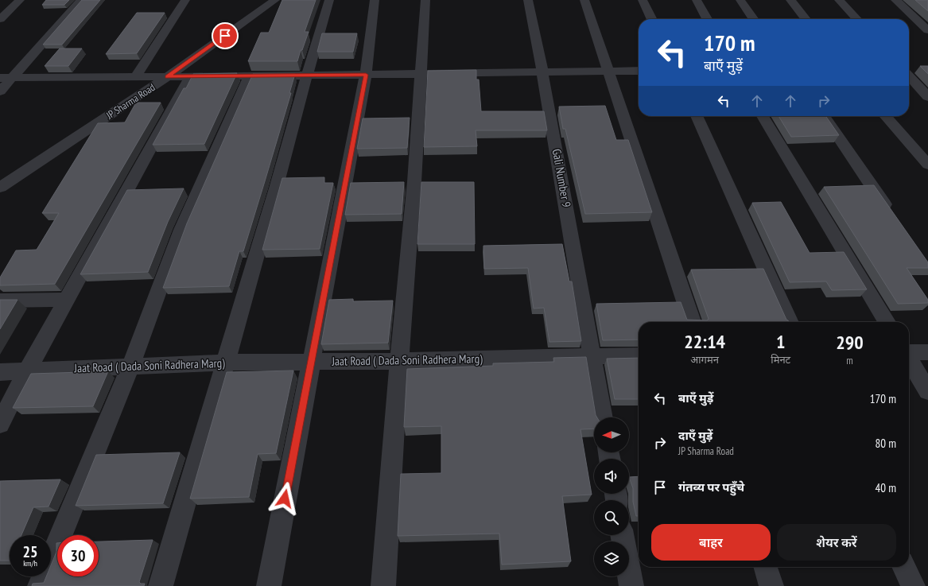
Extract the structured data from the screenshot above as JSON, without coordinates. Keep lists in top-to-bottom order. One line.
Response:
{"streets":{"street":["JP Sharma Road","Gali Number 9","Jaat Road ( Dada Soni Radhera Marg)"]},"crossings":[["Gali Number 9","Jaat Road ( Dada Soni Radhera Marg)"]],"north":"left","page":{"turn":["170 m","बाएँ मुड़ें"],"eta":["22:14","आगमन","1","मिनट","290","m"],"list":[{"name":"बाएँ मुड़ें","value":"170 m"},{"name":"दाएँ मुड़ें","note":"JP Sharma Road","value":"80 m"},{"name":"गंतव्य पर पहुँचे","value":"40 m"}],"buttons":["बाहर","शेयर करें"],"speed":"25 km/h","limit":"30"}}
